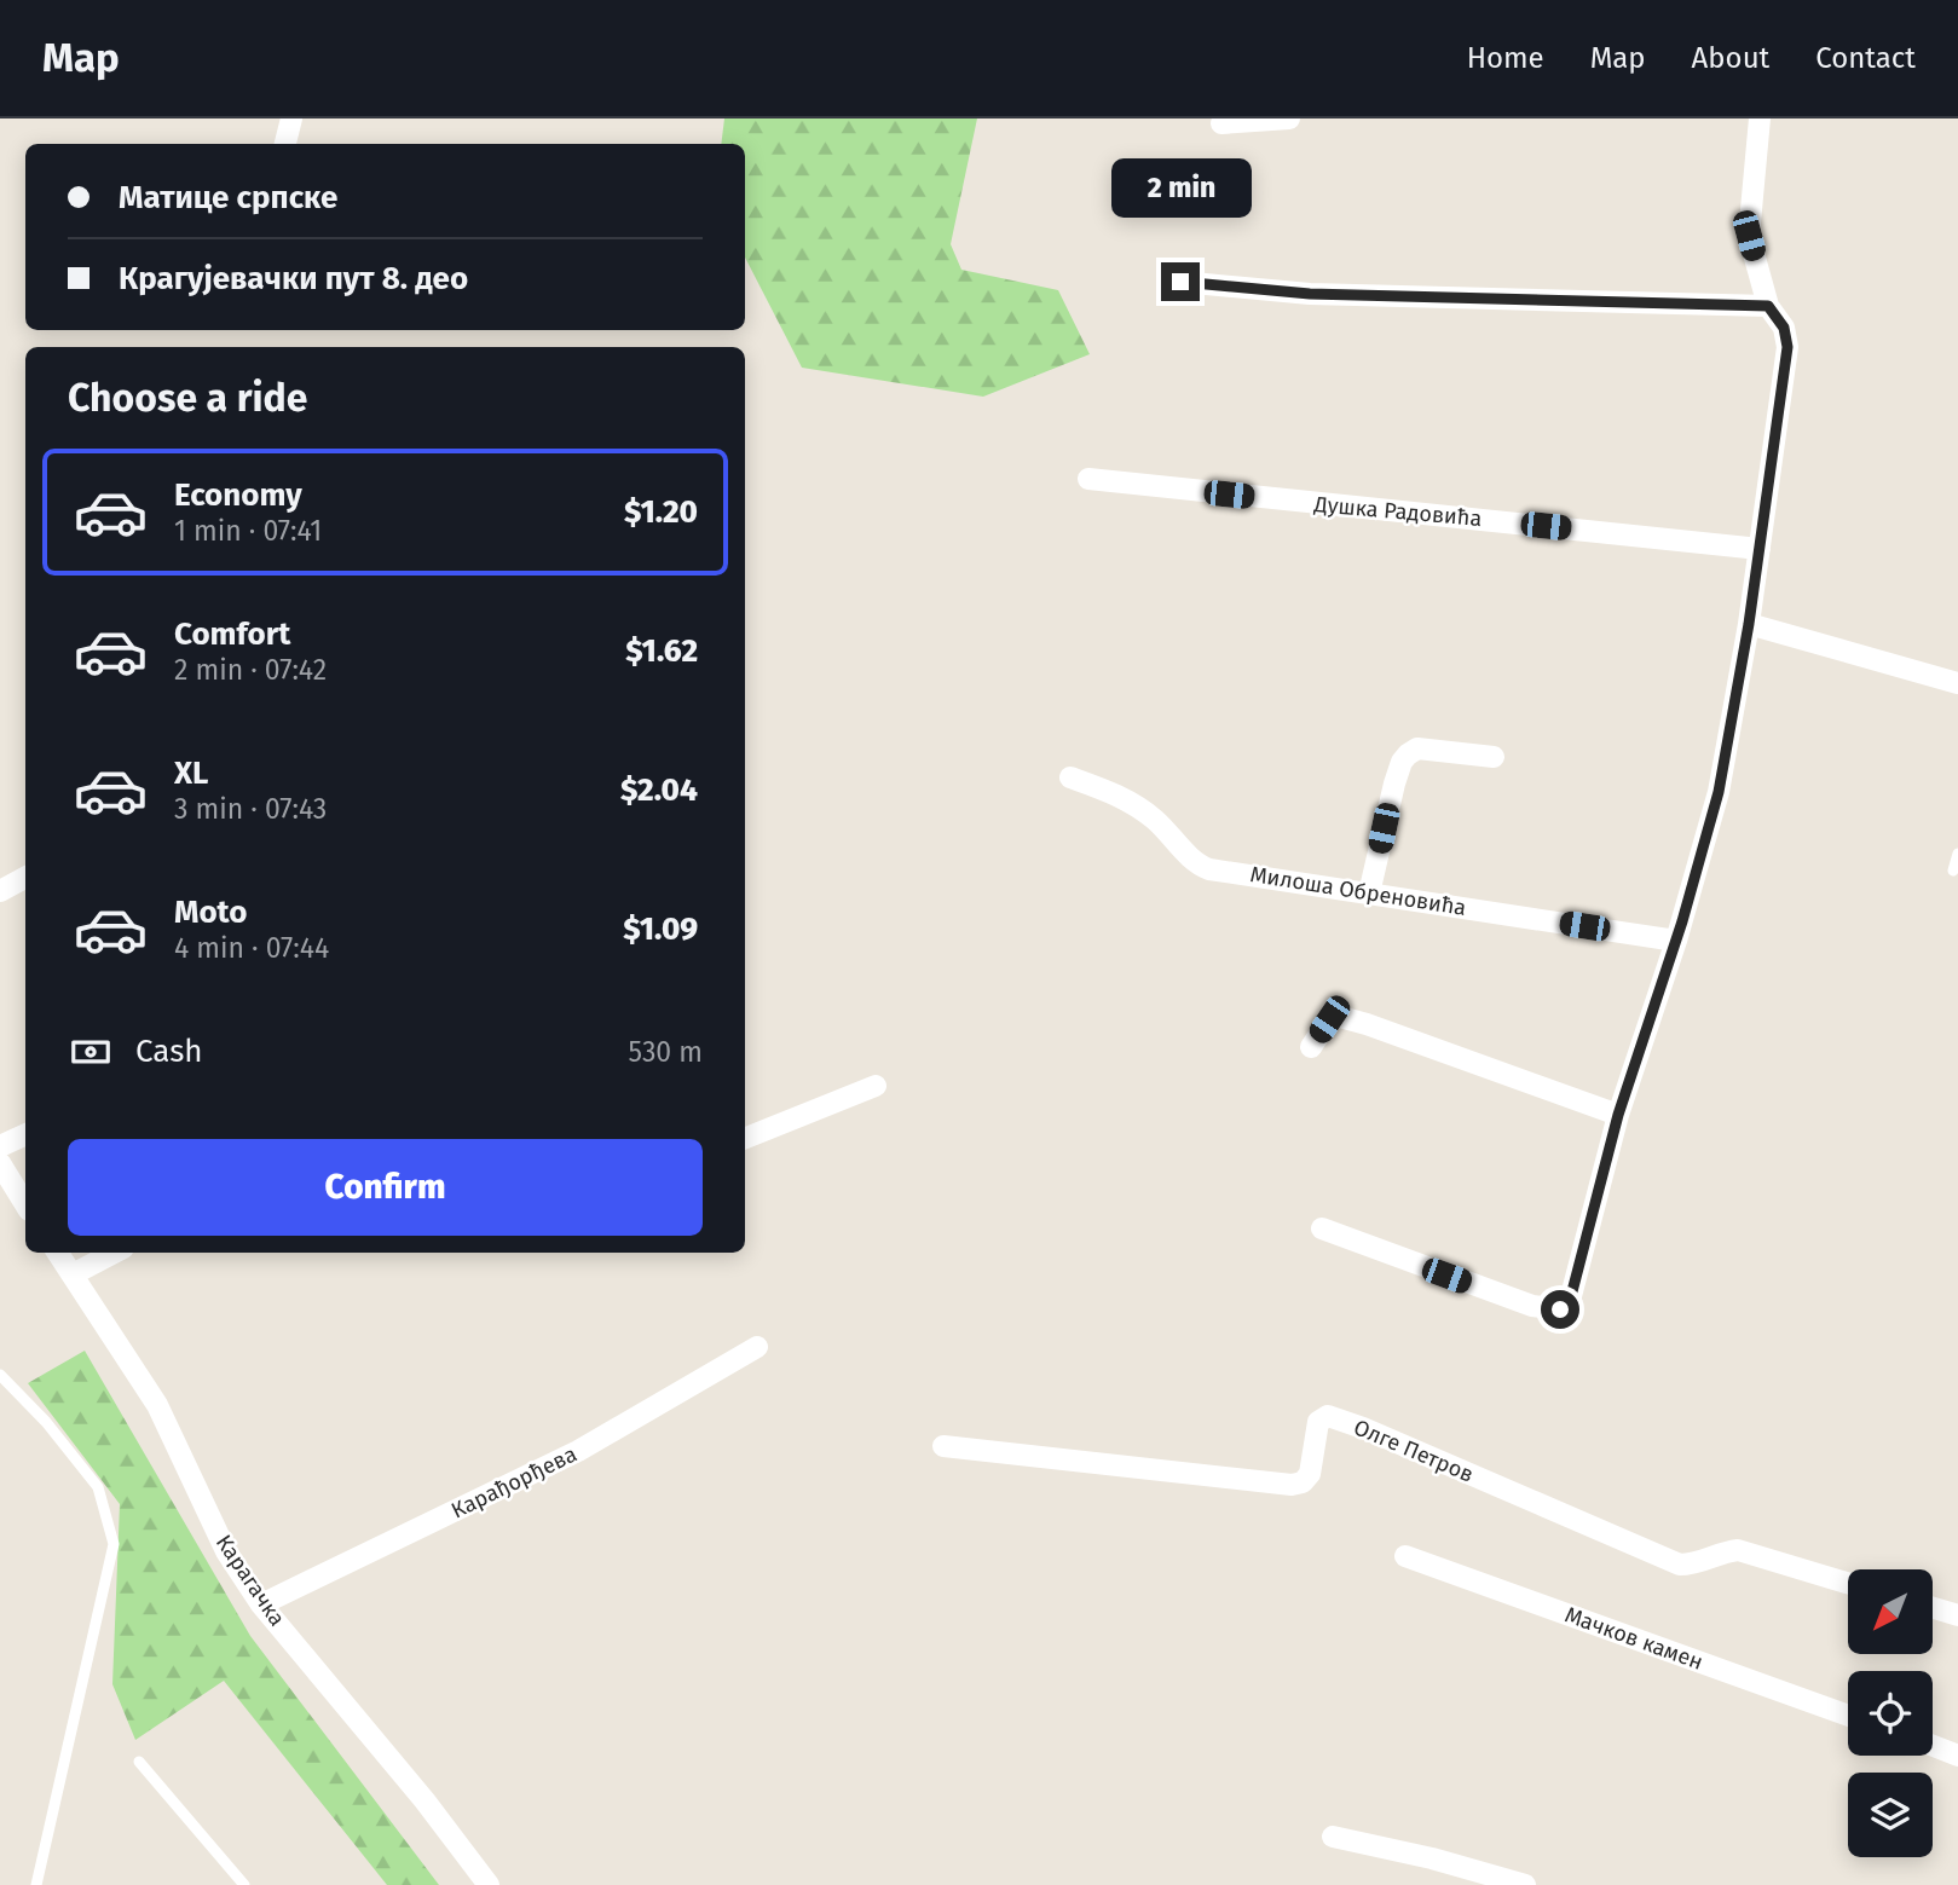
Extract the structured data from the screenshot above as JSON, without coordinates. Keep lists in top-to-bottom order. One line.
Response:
{"streets":{"street":["Душка Радовића","Милоша Обреновића","Олге Петров","Карађорђева","Карагачка","Мачков камен"]},"crossings":[["Карађорђева","Карагачка"]],"north":"bottom left","page":{"header":"Map","nav":["Home","Map","About","Contact"],"banner":["Матице српске","Крагујевачки пут 8. део"],"bubble":"2 min","heading":"Choose a ride","list":[{"name":"Economy","note":"1 min · 07:41","value":"$1.20"},{"name":"Comfort","note":"2 min · 07:42","value":"$1.62"},{"name":"XL","note":"3 min · 07:43","value":"$2.04"},{"name":"Moto","note":"4 min · 07:44","value":"$1.09"}],"pay":["Cash","530 m"],"buttons":"Confirm"}}
